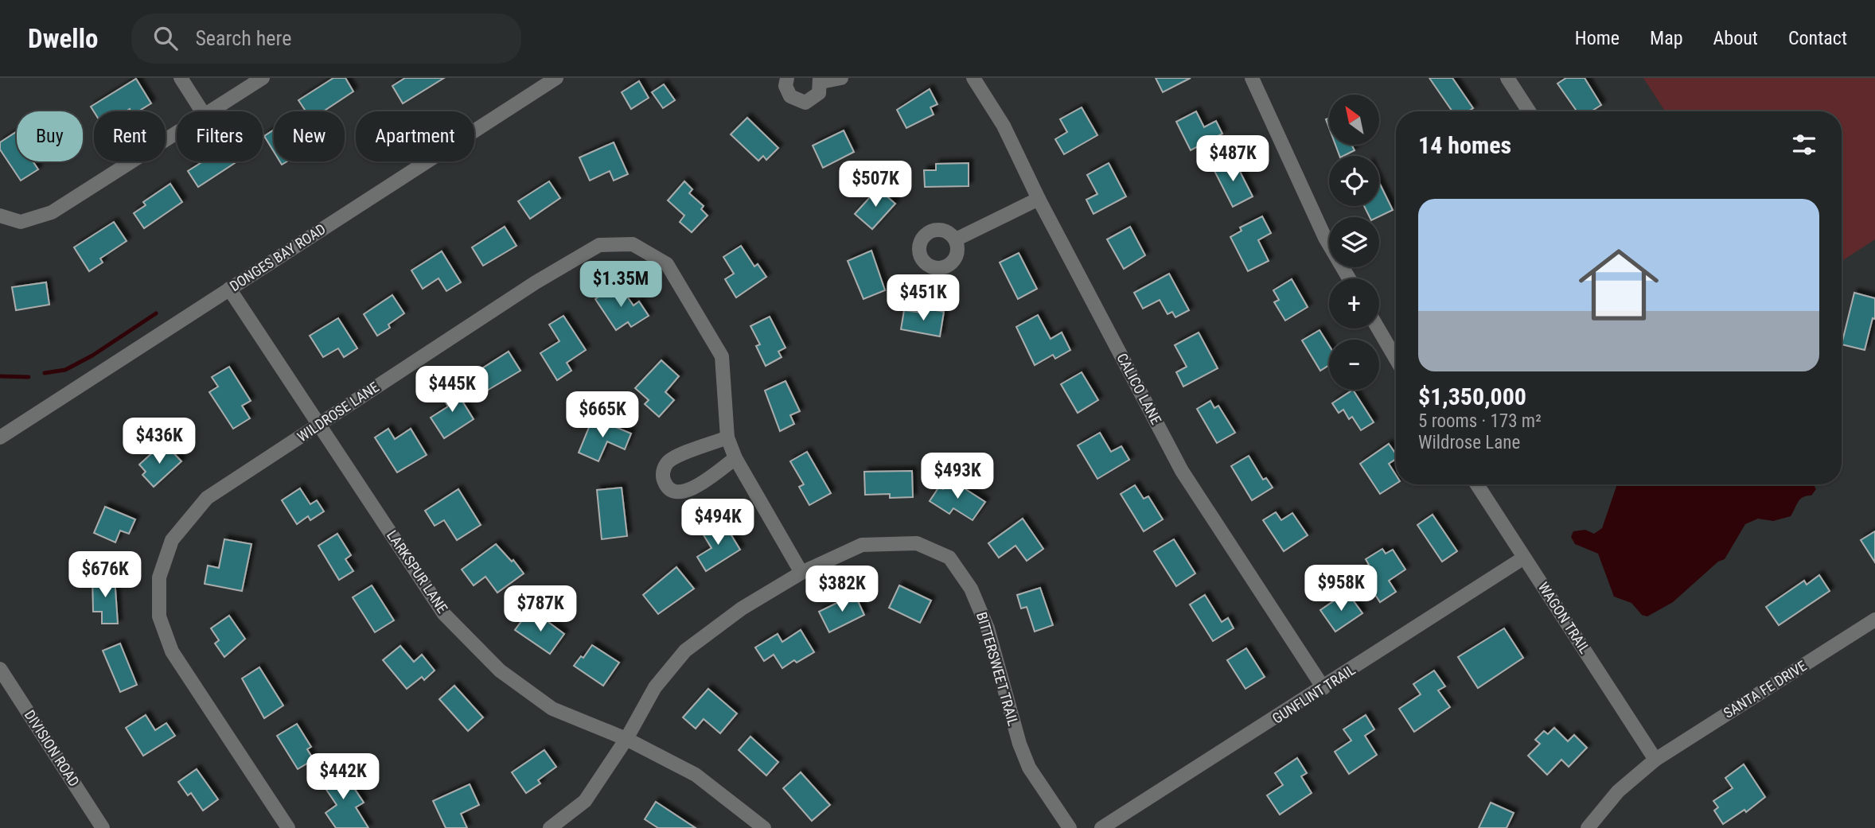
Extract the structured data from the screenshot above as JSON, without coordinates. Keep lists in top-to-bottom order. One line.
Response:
{"streets":{"street":["DONGES BAY ROAD","CALICO LANE","WILDROSE LANE","LARKSPUR LANE","WAGON TRAIL","BITTERSWEET TRAIL","SANTA FE DRIVE","GUNFLINT TRAIL","DIVISION ROAD"]},"crossings":[["DONGES BAY ROAD","LARKSPUR LANE"],["CALICO LANE","GUNFLINT TRAIL"],["WILDROSE LANE","LARKSPUR LANE"],["WILDROSE LANE","BITTERSWEET TRAIL"],["LARKSPUR LANE","BITTERSWEET TRAIL"],["WAGON TRAIL","SANTA FE DRIVE"],["WAGON TRAIL","GUNFLINT TRAIL"]],"north":"top left","page":{"header":"Dwello","search":"Search here","nav":["Home","Map","About","Contact"],"map_buttons":["+","−"],"chip":["Buy","Rent","Filters","New","Apartment"],"heading":"14 homes","price":["$487K","$507K","$1.35M","$451K","$445K","$665K","$436K","$493K","$494K","$676K","$958K","$382K","$787K","$442K"],"list":[{"name":"$1,350,000","note":"5 rooms · 173 m² · Wildrose Lane"}]}}
